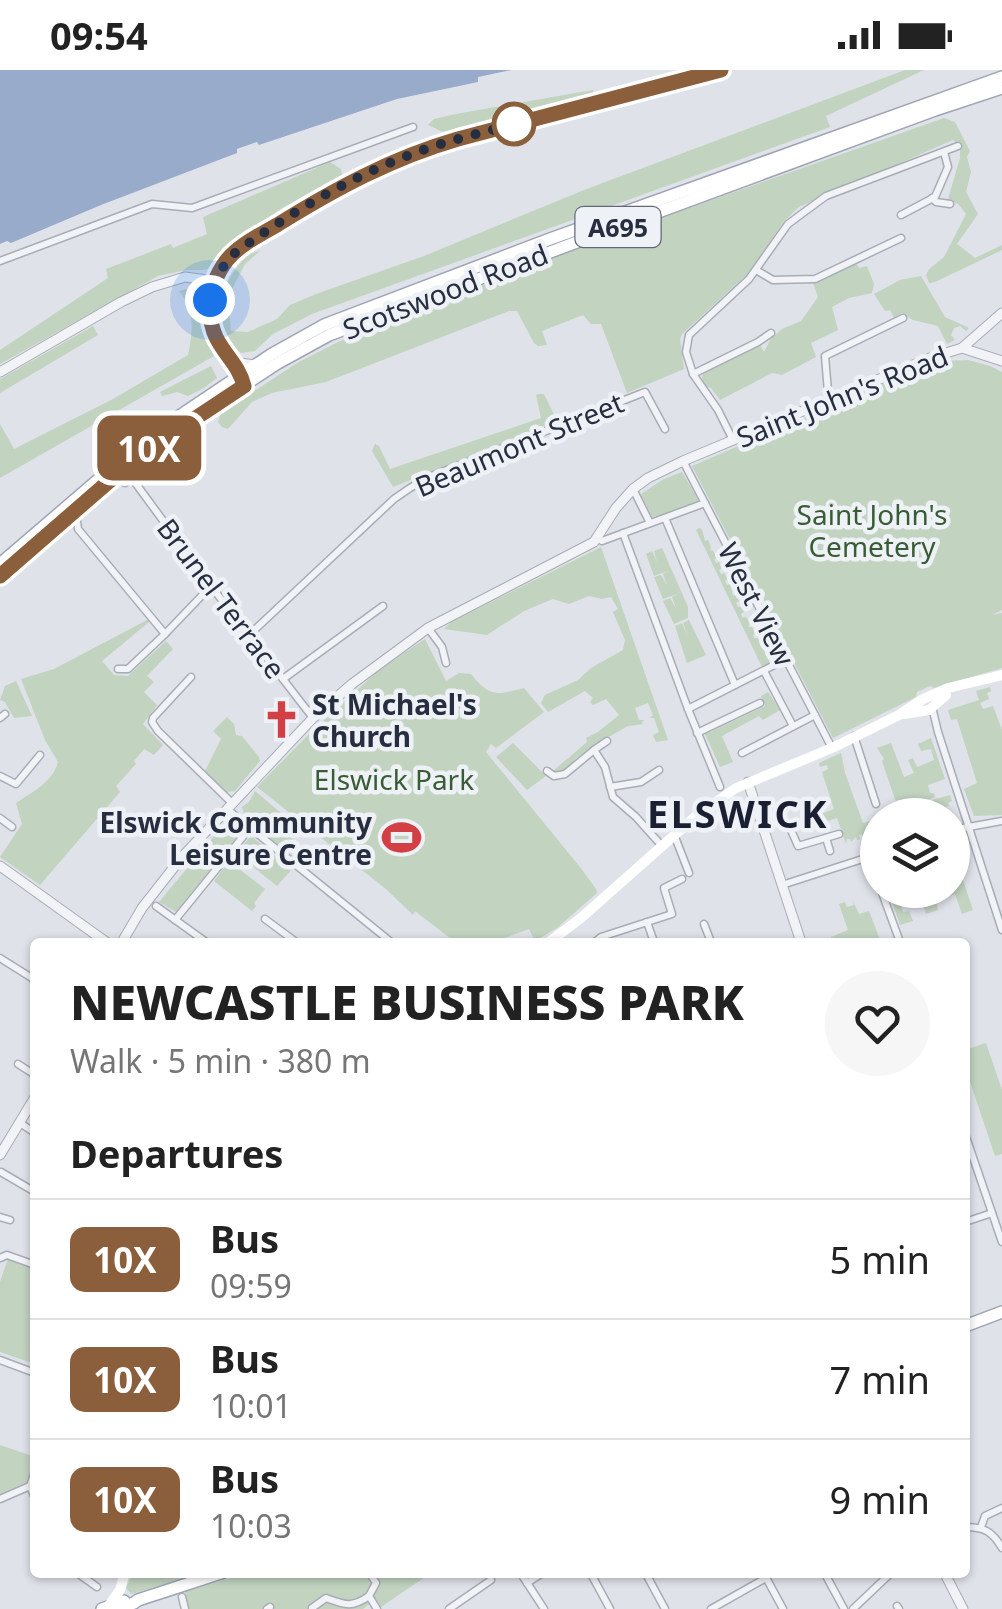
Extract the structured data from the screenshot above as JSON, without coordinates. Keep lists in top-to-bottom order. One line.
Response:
{"streets":{"main road":["A695","Scotswood Road"],"street":["Saint John's Road","Beaumont Street","Brunel Terrace","West View"]},"crossings":[["Saint John's Road","West View"],["Beaumont Street","Brunel Terrace"]],"districts":["ELSWICK"],"parks":["Saint John's Cemetery","Elswick Park"],"places":{"church":["St Michael's Church"],"sports":["Elswick Community Leisure Centre"]},"lines":["bus line 10X"],"page":{"status":"09:54","on_map":"10X","heading":[["NEWCASTLE BUSINESS PARK","Walk · 5 min · 380 m"],"Departures"],"list":[{"mark":"10X","name":"Bus","note":"09:59","value":"5 min"},{"mark":"10X","name":"Bus","note":"10:01","value":"7 min"},{"mark":"10X","name":"Bus","note":"10:03","value":"9 min"}]}}
